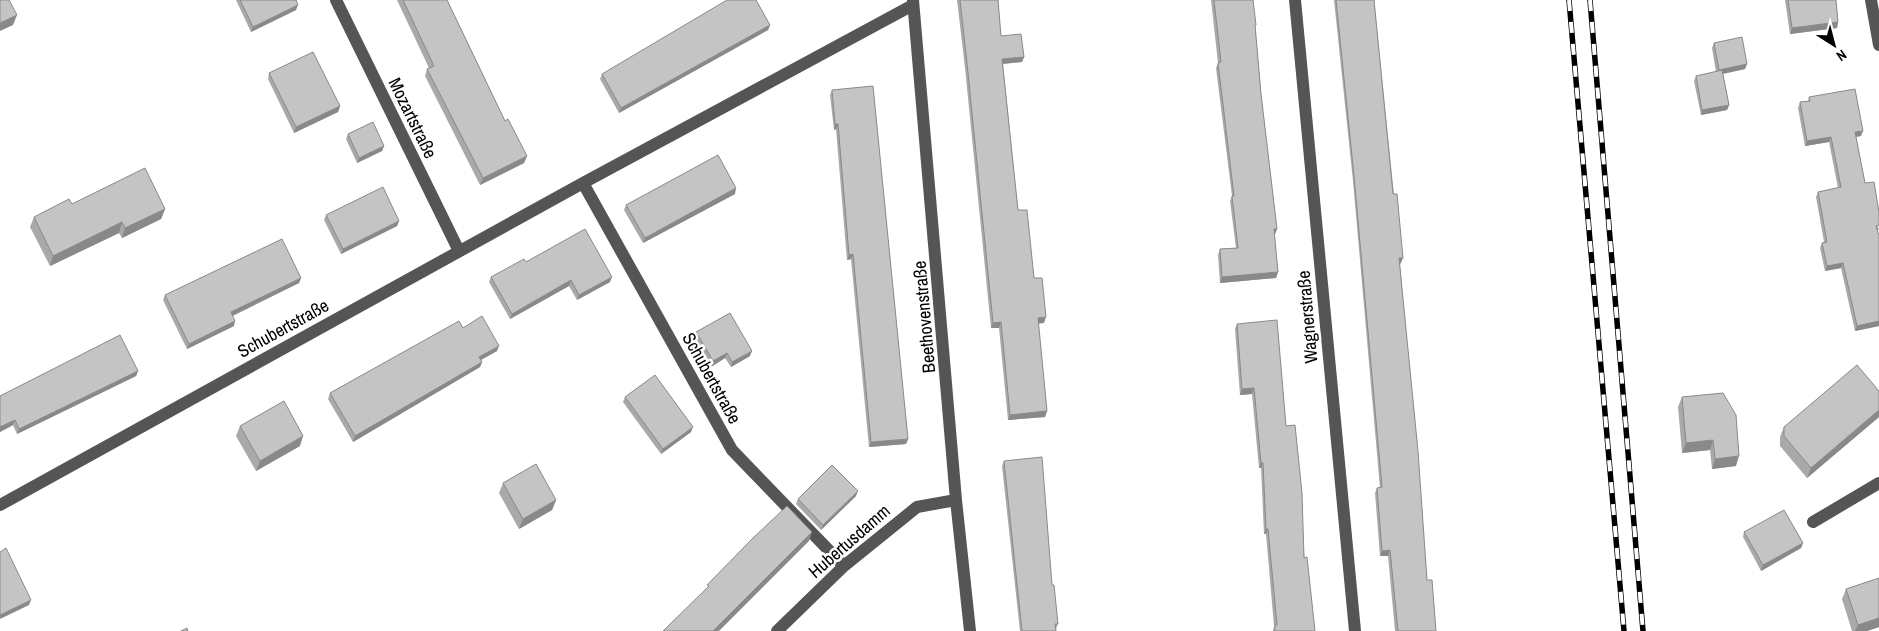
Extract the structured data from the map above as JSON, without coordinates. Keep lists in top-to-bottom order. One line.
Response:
{"streets":{"street":["Mozartstraße","Beethovenstraße","Wagnerstraße","Schubertstraße","Hubertusdamm"]},"crossings":[["Mozartstraße","Schubertstraße"],["Beethovenstraße","Schubertstraße"],["Beethovenstraße","Hubertusdamm"],["Schubertstraße","Hubertusdamm"]],"north":"bottom right"}
